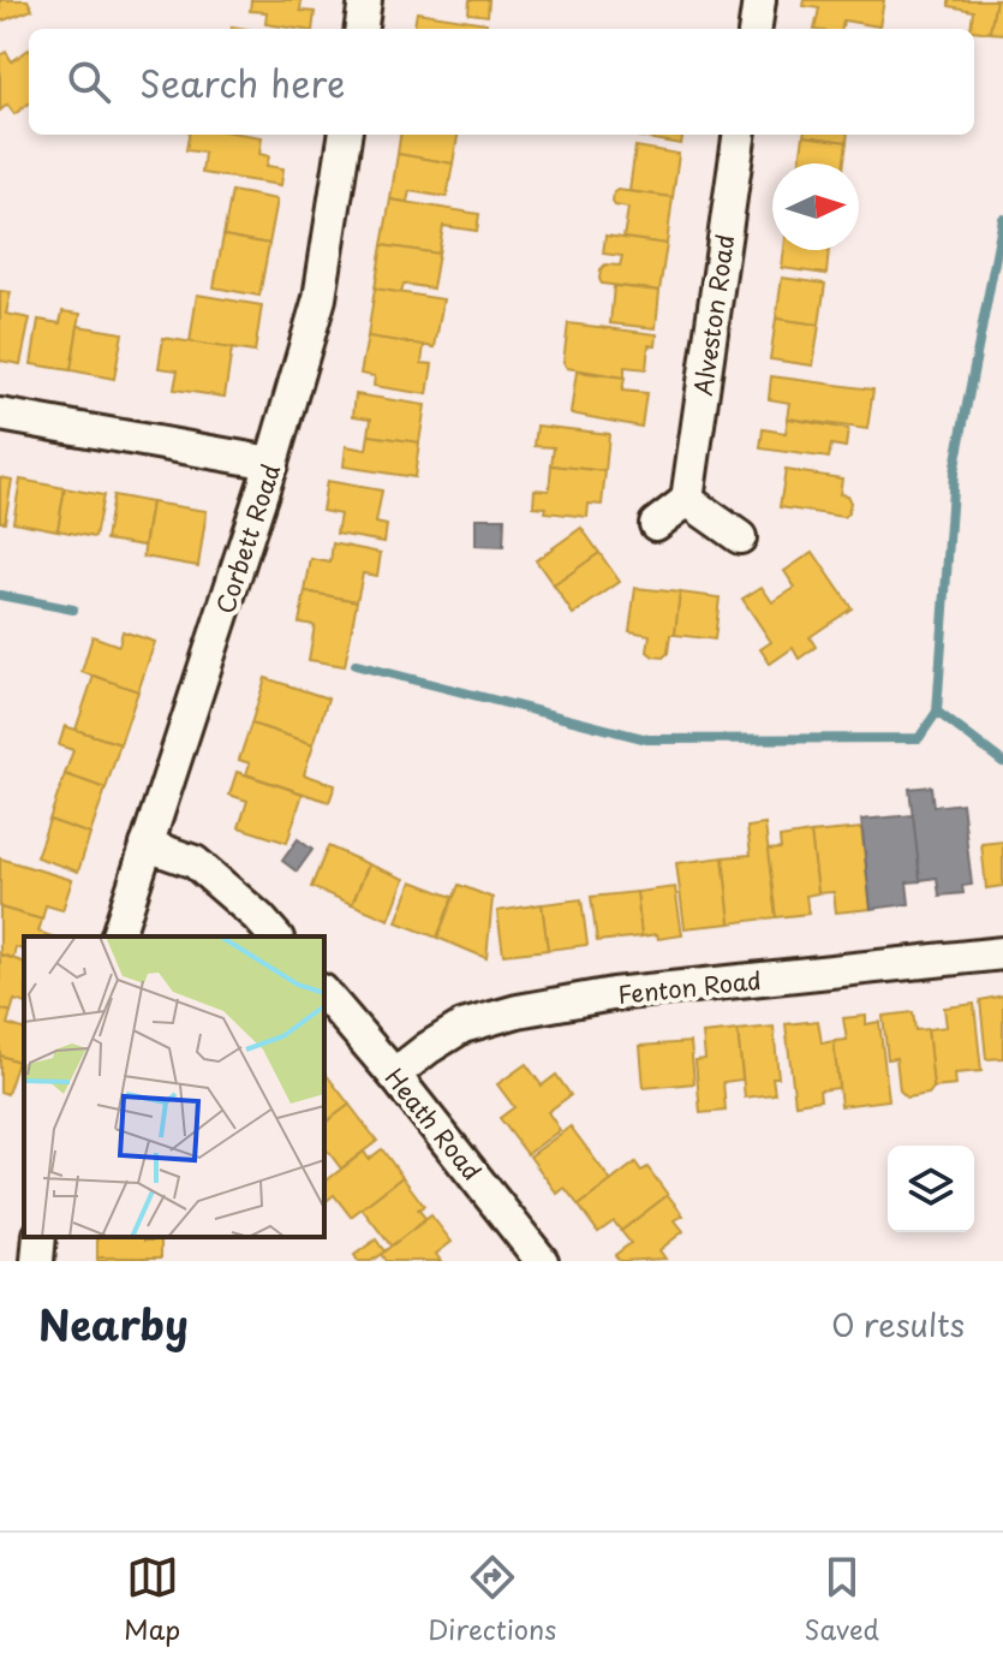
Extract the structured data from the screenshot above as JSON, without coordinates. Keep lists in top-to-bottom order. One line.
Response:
{"streets":{"street":["Alveston Road","Corbett Road","Fenton Road","Heath Road"]},"crossings":[["Fenton Road","Heath Road"]],"north":"right","page":{"search":"Search here","heading":["Nearby","0 results"],"nav":["Map","Directions","Saved"]}}
